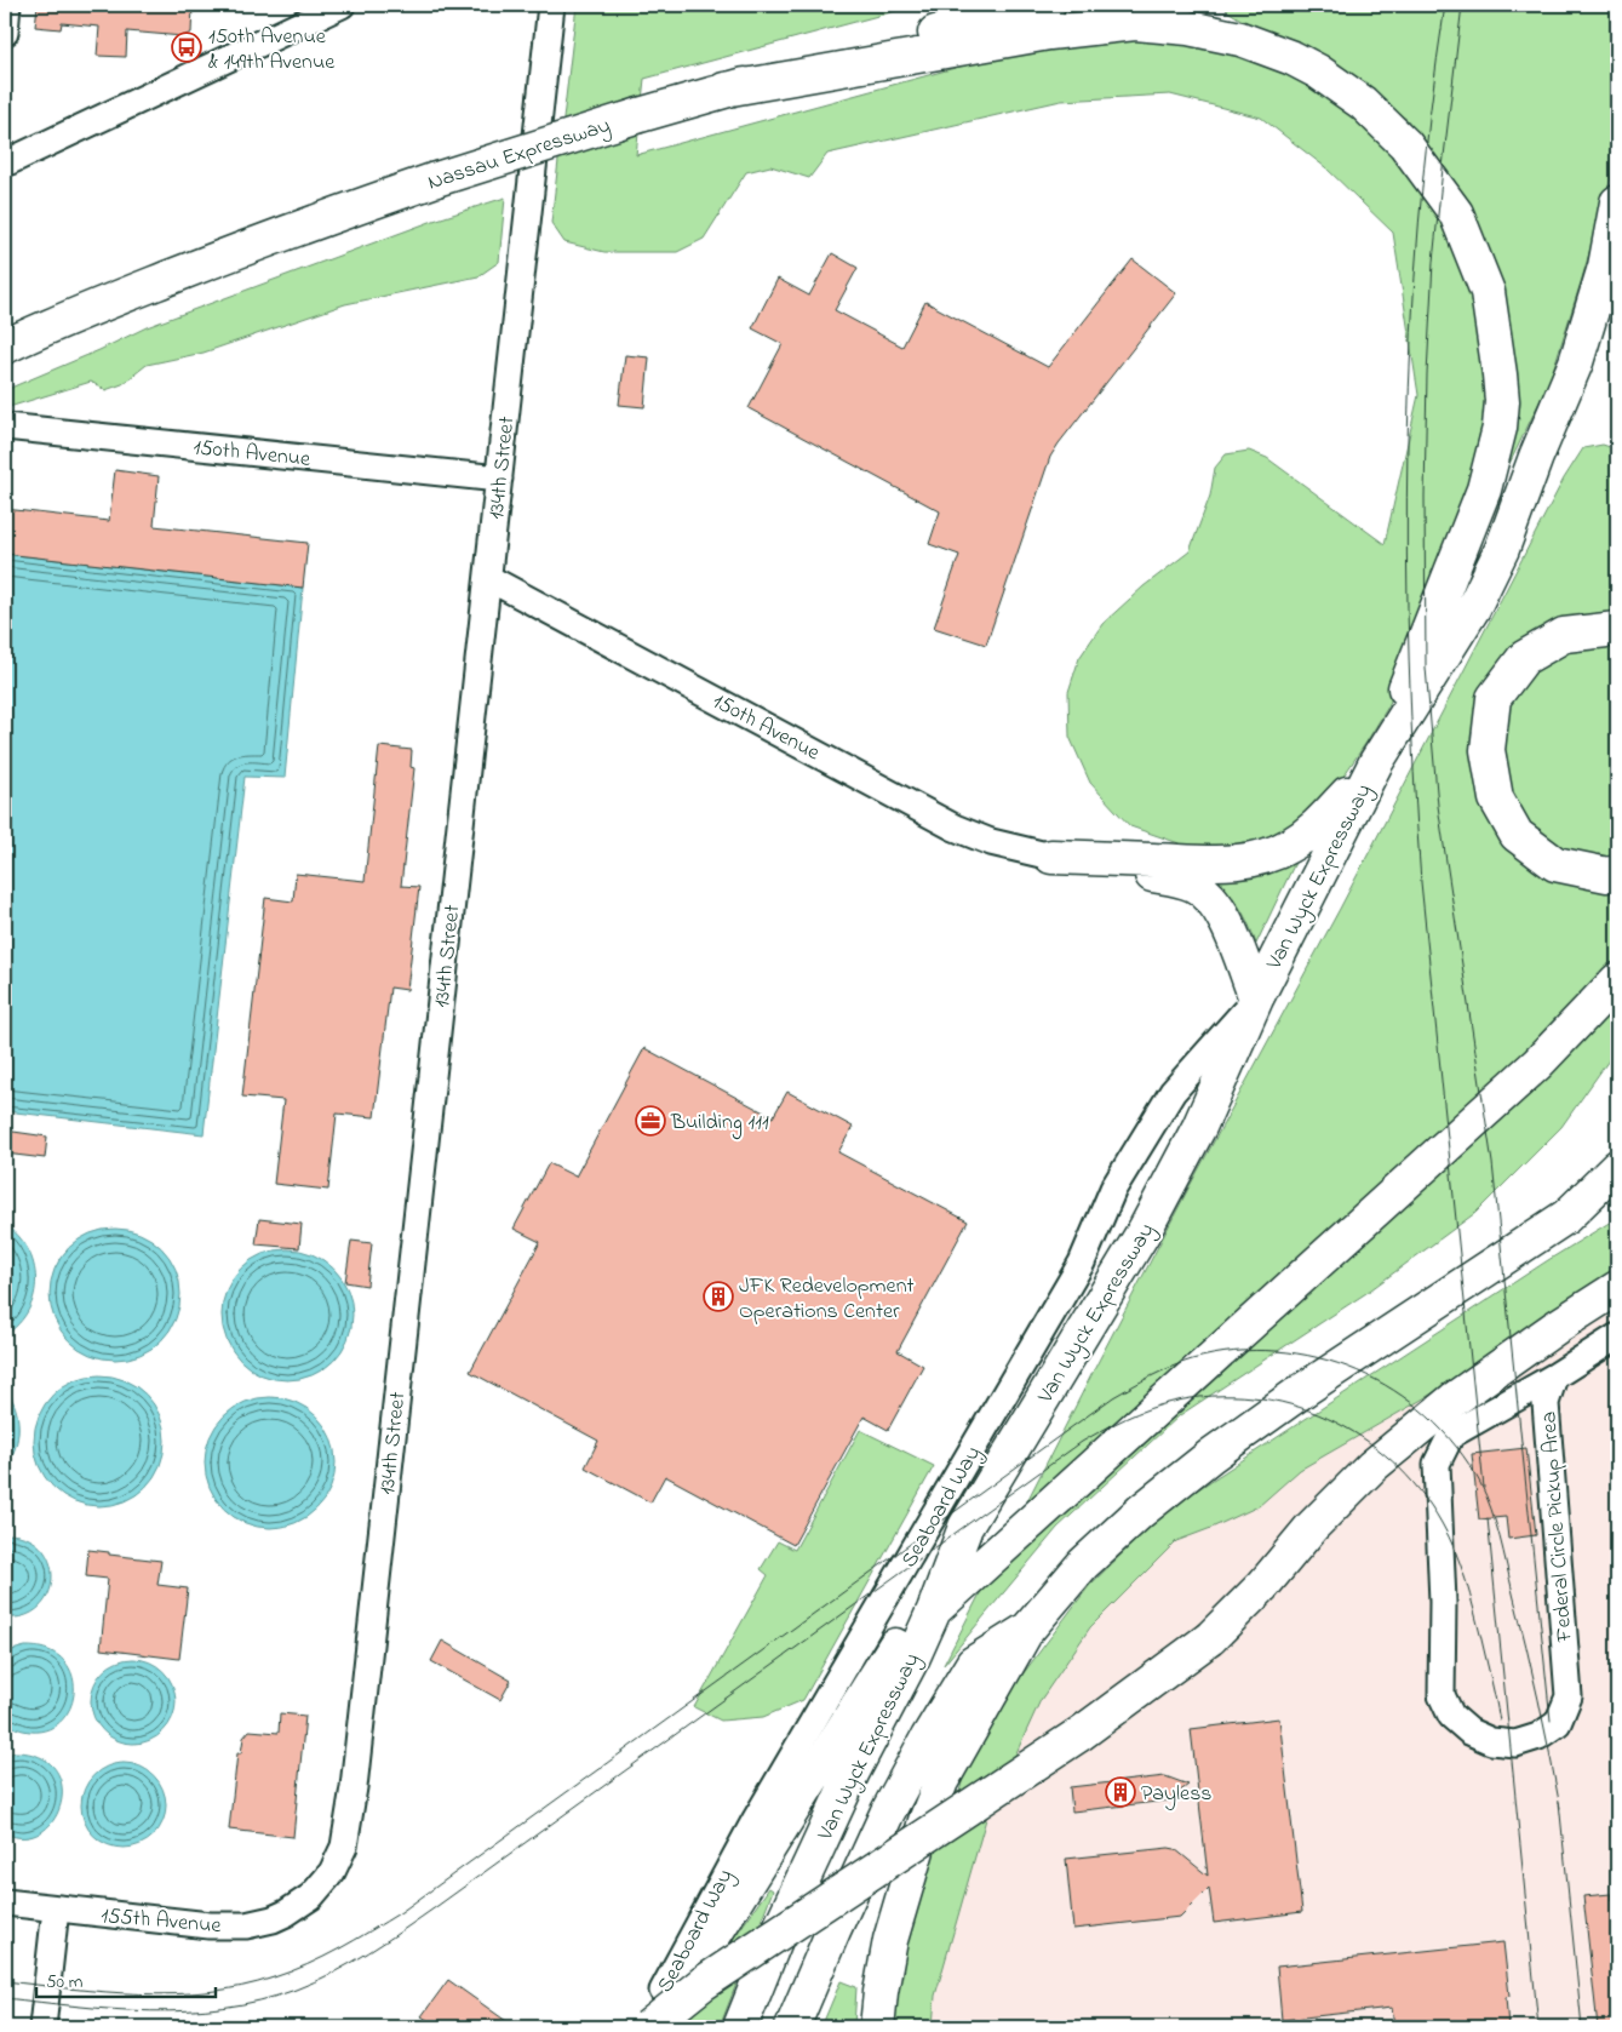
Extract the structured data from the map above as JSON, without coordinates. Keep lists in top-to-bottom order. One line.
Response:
{"streets":{"highway":["Nassau Expressway","Van Wyck Expressway"],"street":["150th Avenue","134th Street","Seaboard Way","Federal Circle Pickup Area","155th Avenue"]},"crossings":[["150th Avenue","134th Street"],["134th Street","155th Avenue"],["Van Wyck Expressway","Seaboard Way"]],"places":{"bus stop":["150th Avenue & 149th Avenue"],"office":["Building 111"],"building":["JFK Redevelopment Operations Center","Payless"]},"scale_bar":"50 m"}
